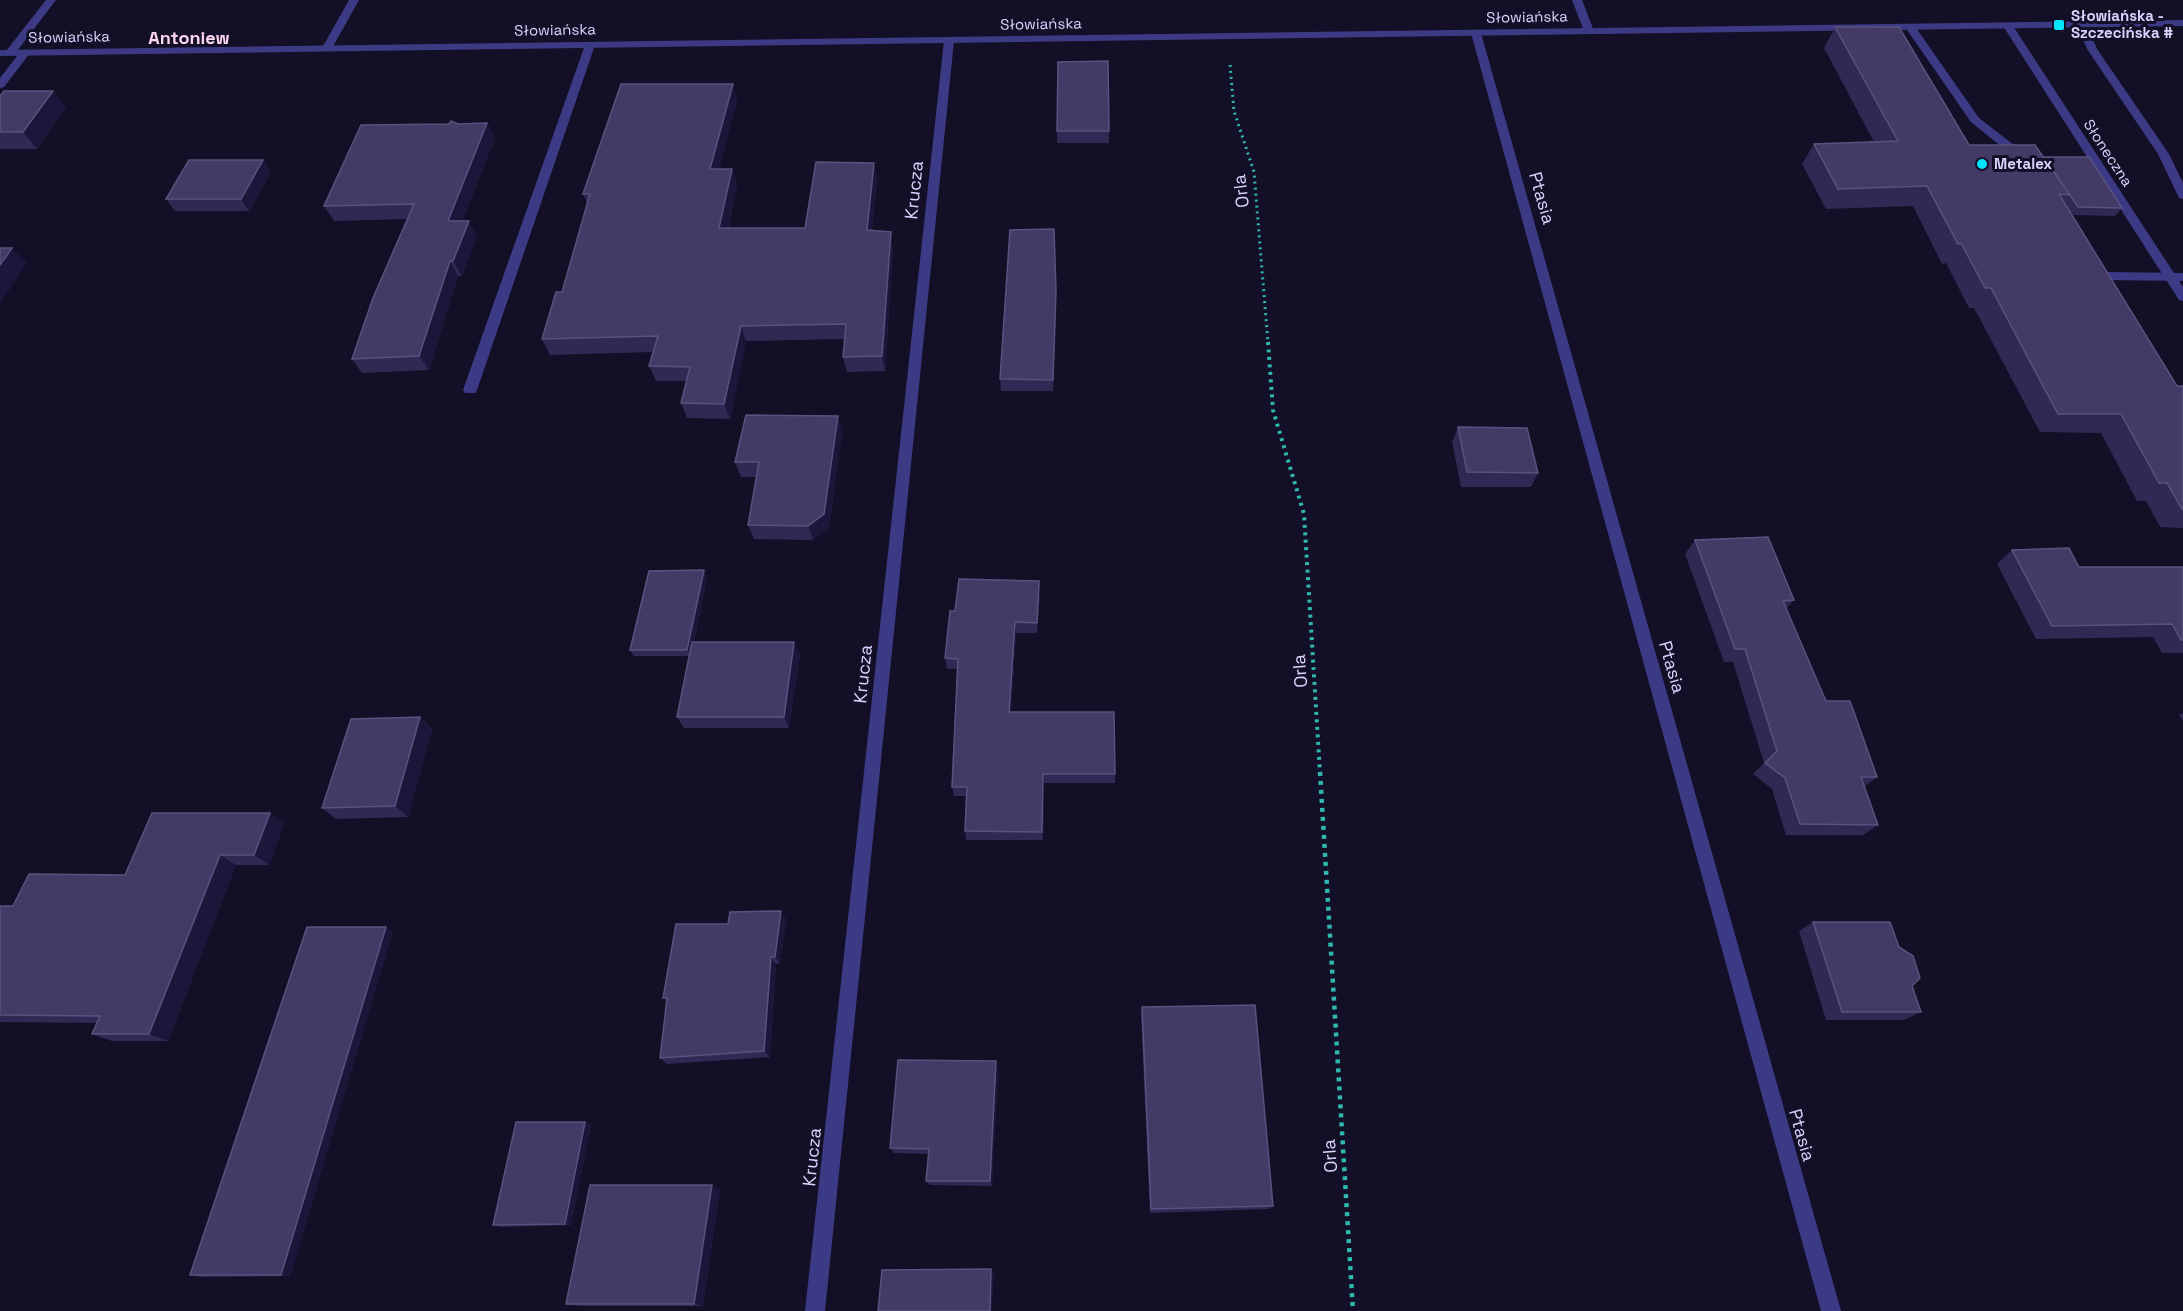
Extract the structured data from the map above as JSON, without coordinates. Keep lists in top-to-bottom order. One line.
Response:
{"streets":{"street":["Słowiańska","Słoneczna","Krucza","Ptasia"],"path":["Orla"]},"crossings":[["Słowiańska","Słoneczna"],["Słowiańska","Krucza"],["Słowiańska","Orla"],["Słowiańska","Ptasia"]],"districts":["Antoniew"],"places":{"transit":["Słowiańska - Szczecińska #"],"other":["Metalex"]}}
